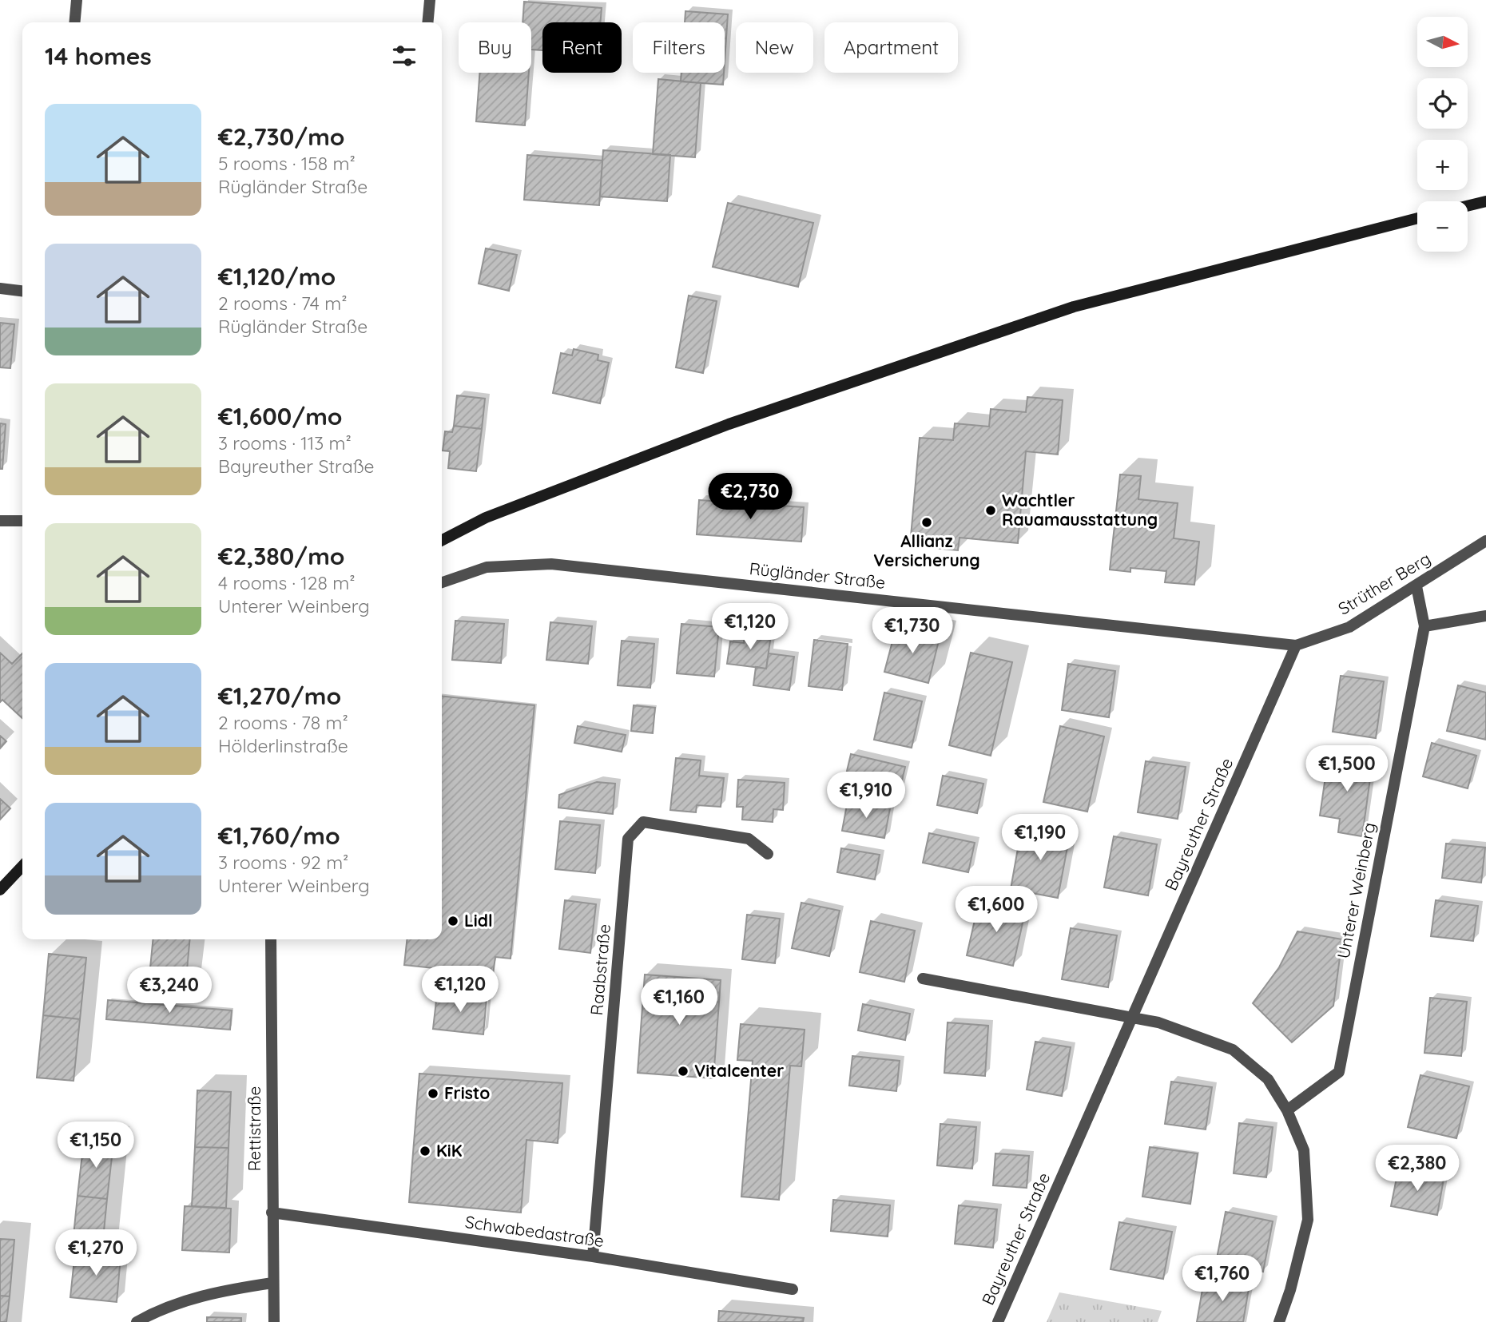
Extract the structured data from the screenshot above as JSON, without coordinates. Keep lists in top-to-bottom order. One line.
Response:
{"streets":{"street":["Rügländer Straße","Strüther Berg","Bayreuther Straße","Unterer Weinberg","Raabstraße","Rettistraße","Schwabedastraße"]},"crossings":[["Rügländer Straße","Strüther Berg"],["Rügländer Straße","Bayreuther Straße"],["Strüther Berg","Bayreuther Straße"],["Strüther Berg","Unterer Weinberg"],["Raabstraße","Schwabedastraße"],["Rettistraße","Schwabedastraße"]],"places":["Wachtler Rauamausstattung","Allianz Versicherung","Lidl","Vitalcenter","Fristo","KiK"],"north":"right","page":{"map_buttons":["+","−"],"chip":["Buy","Rent","Filters","New","Apartment"],"heading":"14 homes","list":[{"name":"€2,730/mo","note":"5 rooms · 158 m² · Rügländer Straße"},{"name":"€1,120/mo","note":"2 rooms · 74 m² · Rügländer Straße"},{"name":"€1,600/mo","note":"3 rooms · 113 m² · Bayreuther Straße"},{"name":"€2,380/mo","note":"4 rooms · 128 m² · Unterer Weinberg"},{"name":"€1,270/mo","note":"2 rooms · 78 m² · Hölderlinstraße"},{"name":"€1,760/mo","note":"3 rooms · 92 m² · Unterer Weinberg"}],"price":["€2,730","€1,120","€1,730","€1,500","€1,910","€1,190","€1,600","€1,120","€3,240","€1,160","€1,150","€2,380","€1,270","€1,760"]}}
